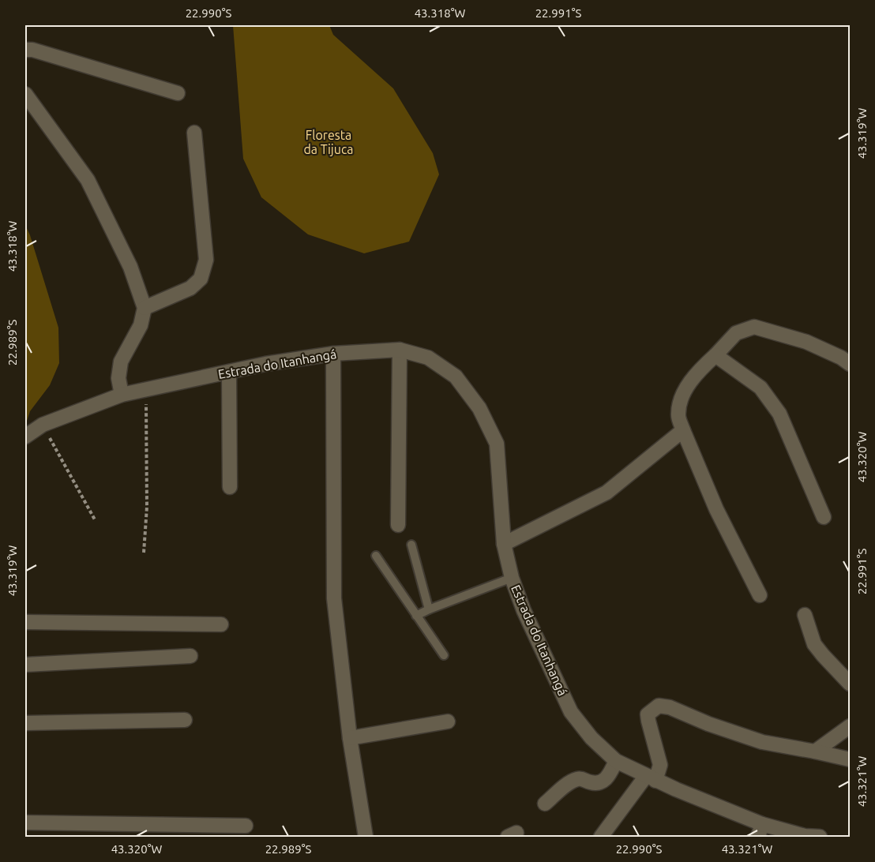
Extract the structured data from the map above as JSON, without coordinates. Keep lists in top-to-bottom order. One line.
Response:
{"streets":{"street":["Estrada do Itanhangá"]},"parks":["Floresta da Tijuca"],"coordinates":["22.990°S","43.318°W","22.991°S","43.319°W","22.989°S","43.320°W","43.321°W"]}
